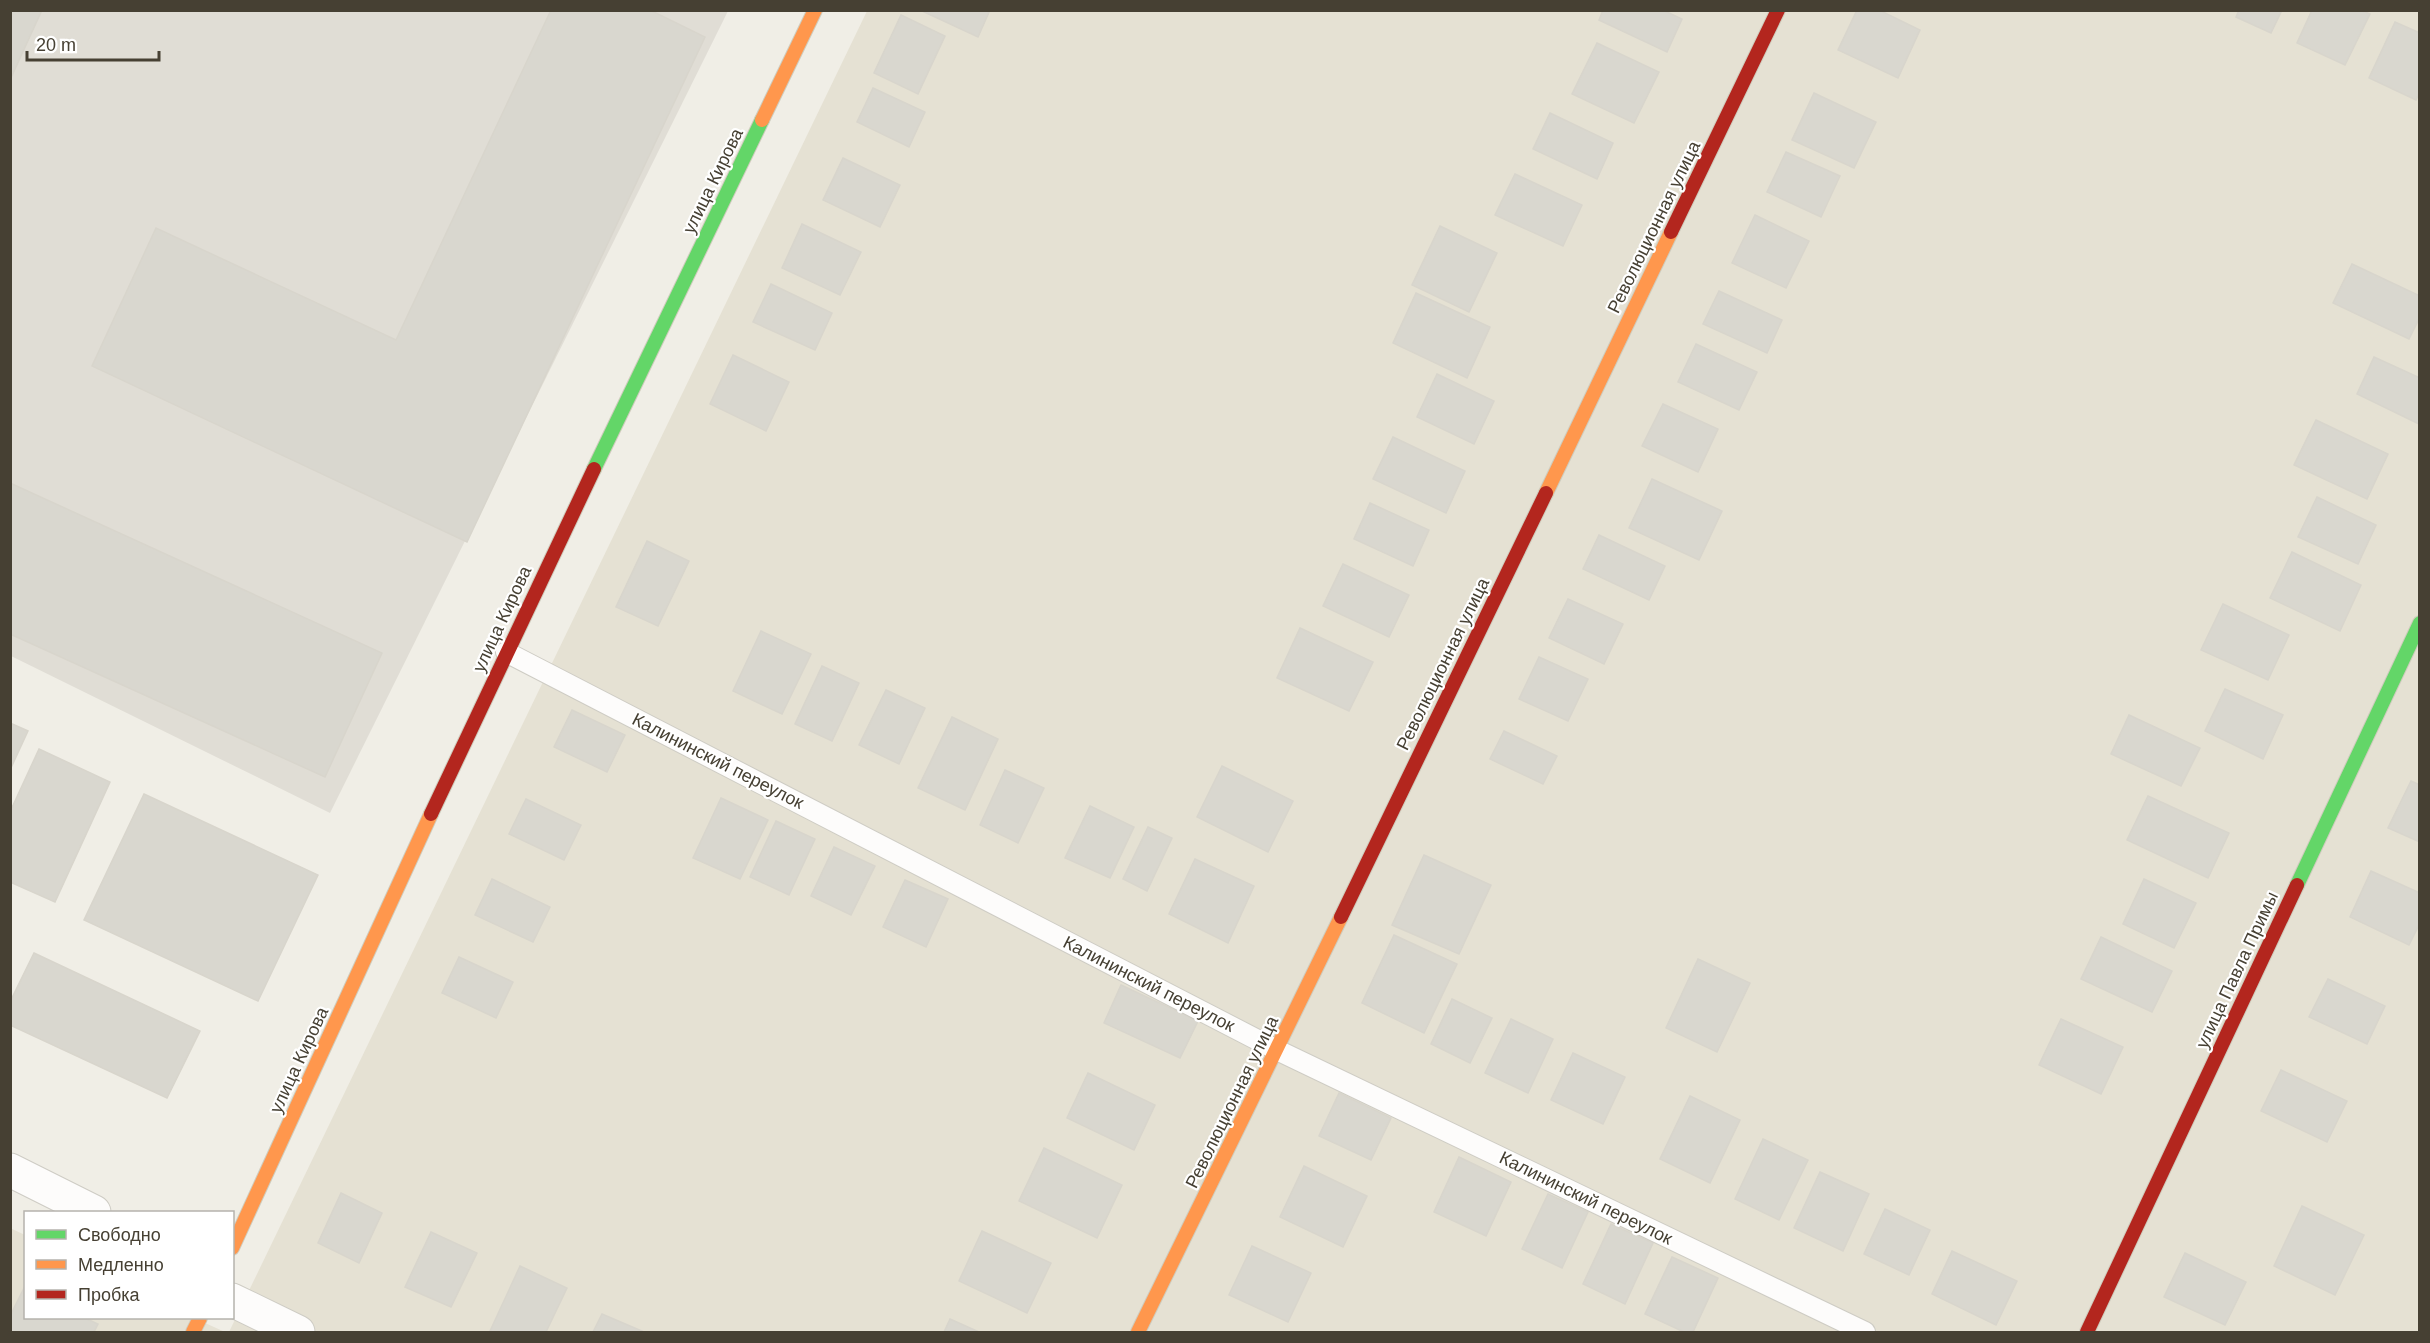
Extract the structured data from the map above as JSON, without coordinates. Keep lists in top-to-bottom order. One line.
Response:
{"streets":{"street":["улица Кирова","Революционная улица","улица Павла Примы"],"lane":["Калининский переулок"]},"crossings":[["улица Кирова","Калининский переулок"],["Революционная улица","Калининский переулок"]],"legend":["Свободно","Медленно","Пробка"],"scale_bar":"20 m"}
